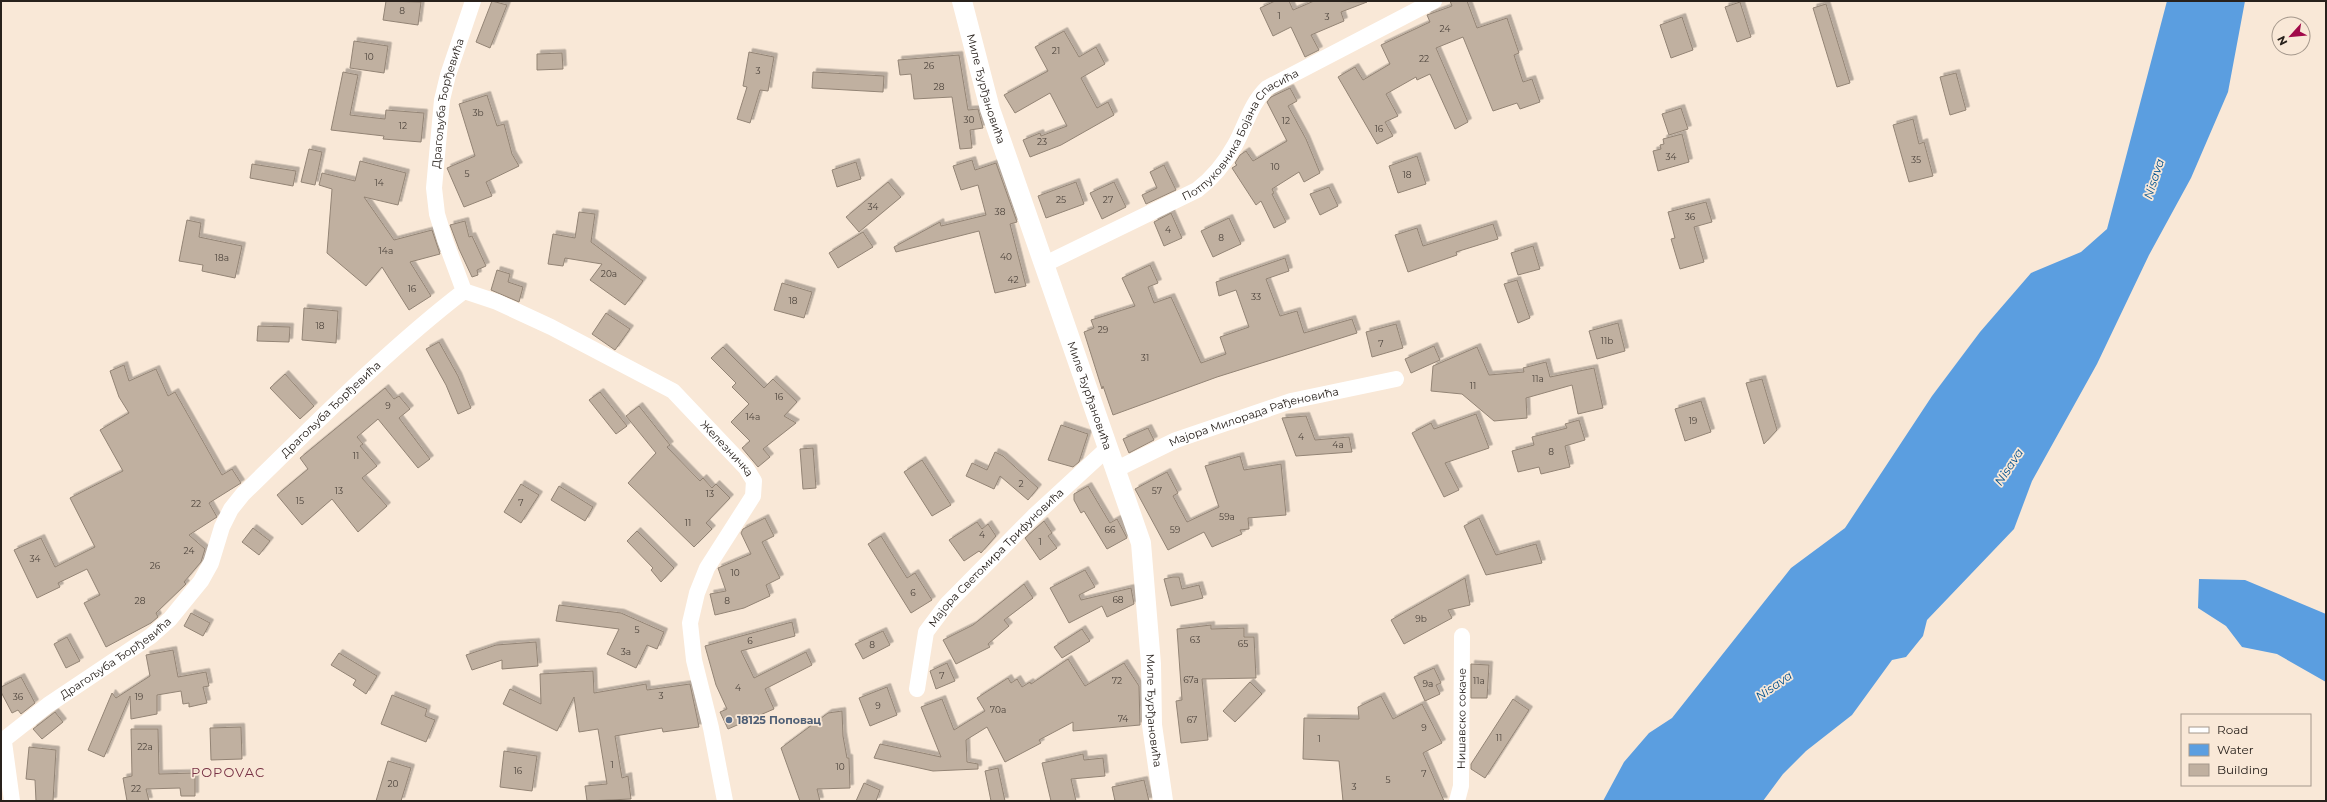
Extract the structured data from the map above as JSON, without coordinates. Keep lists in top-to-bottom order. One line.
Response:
{"streets":{"street":["Миле Ђурђановића","Драгољуба Ђорђевића","Потпуковника Бојана Спасића","Мајора Милорада Рађеновића","Железничка","Мајора Светомира Трифуновића","Нишавско сокаче"]},"crossings":[["Миле Ђурђановића","Потпуковника Бојана Спасића"],["Миле Ђурђановића","Мајора Милорада Рађеновића"],["Миле Ђурђановића","Мајора Светомира Трифуновића"],["Драгољуба Ђорђевића","Железничка"]],"districts":["POPOVAC"],"water":["Nisava"],"places":["18125 Поповац"],"house_numbers":["8","1","3","24","21","10","22","26","3","28","3b","30","12","12","16","23","34","35","10","5","18","14","25","27","34","38","36","4","8","14a","40","18a","20a","42","16","33","18","18","29","11b","7","31","11a","11","16","9","14a","19","4","4a","8","11","2","13","57","13","15","7","22","59a","11","66","59","4","1","24","34","26","10","6","68","28","8","9b","5","63","6","65","8","3a","7","67a","72","11a","9a","4","3","36","19","9","70a","74","67","9","11","1","22a","1","10","16","7","5","20","3","22"],"legend":["Road","Water","Building"],"north":"bottom left"}
